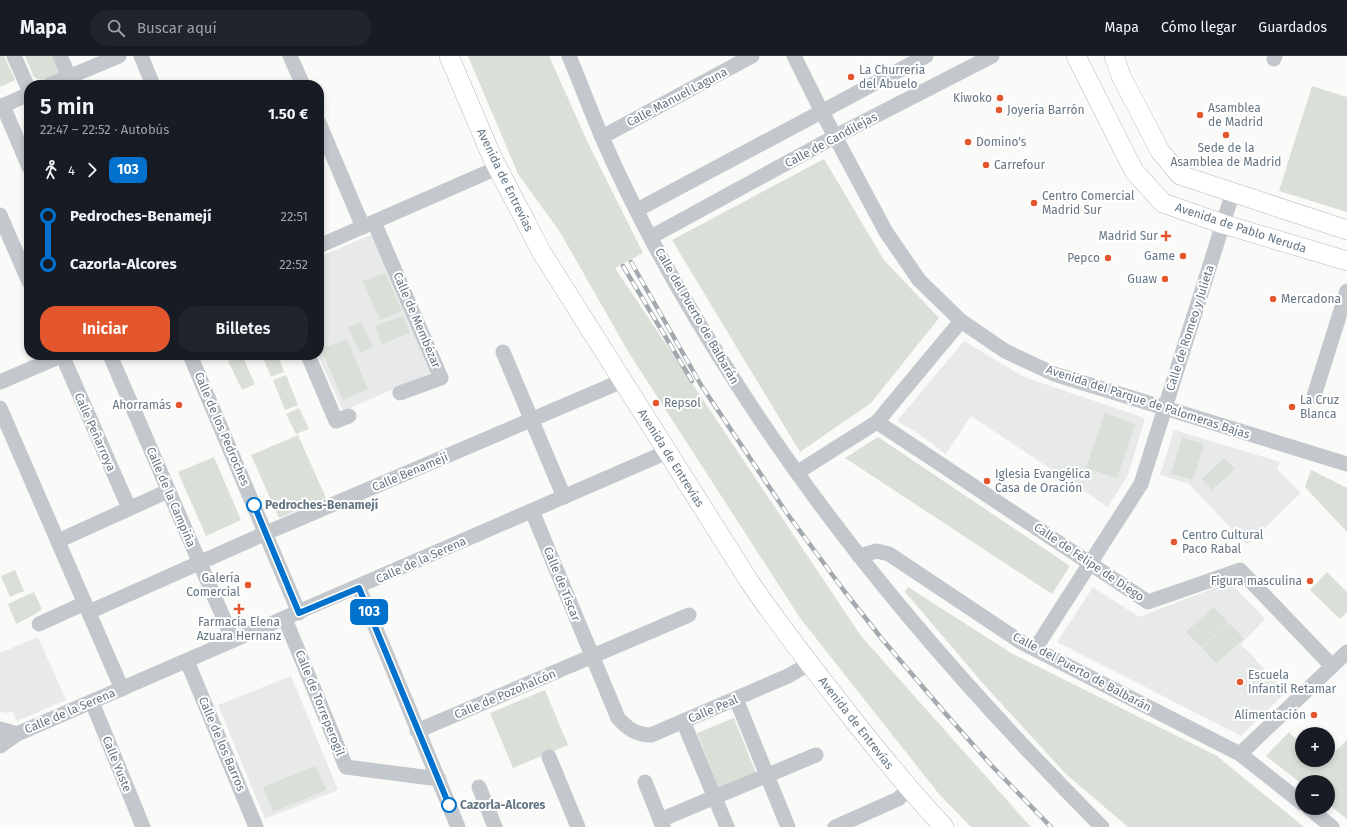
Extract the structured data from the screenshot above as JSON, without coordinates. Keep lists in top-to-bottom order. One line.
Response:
{"streets":{"main road":["Avenida de Entrevías","Avenida de Pablo Neruda"],"street":["Calle Manuel Laguna","Calle de Candilejas","Calle del Puerto de Balbarán","Calle de Membézar","Calle de Romeo y Julieta","Avenida del Parque de Palomeras Bajas","Calle de los Pedroches","Calle Peñarroya","Calle Benamejí","Calle de la Campiña","Calle de la Serena","Calle de Felipe de Diego","Calle de Tíscar","Calle de Pozohalcón","Calle de Torreperogil","Calle Peal","Calle de los Barros","Calle Yuste"]},"crossings":[["Calle Manuel Laguna","Calle del Puerto de Balbarán"],["Calle de Candilejas","Calle del Puerto de Balbarán"],["Calle de Candilejas","Avenida del Parque de Palomeras Bajas"],["Avenida de Entrevías","Calle Benamejí"],["Avenida de Entrevías","Calle de la Serena"],["Avenida de Entrevías","Calle Peal"],["Avenida de Pablo Neruda","Calle de Romeo y Julieta"],["Calle del Puerto de Balbarán","Calle de Romeo y Julieta"],["Calle de Romeo y Julieta","Avenida del Parque de Palomeras Bajas"],["Calle de Romeo y Julieta","Calle de Felipe de Diego"],["Calle de los Pedroches","Calle Benamejí"],["Calle de los Pedroches","Calle de la Serena"],["Calle Benamejí","Calle de la Campiña"],["Calle Benamejí","Calle de la Serena"],["Calle de la Campiña","Calle de la Serena"],["Calle de la Serena","Calle de Tíscar"],["Calle de la Serena","Calle de Torreperogil"],["Calle de la Serena","Calle de los Barros"],["Calle de la Serena","Calle Yuste"],["Calle de Tíscar","Calle de Pozohalcón"],["Calle de Tíscar","Calle Peal"]],"places":{"other":["La Churrería del Abuelo","Kiwoko","Joyería Barrón","Asamblea de Madrid","Sede de la Asamblea de Madrid","Domino's","Carrefour","Centro Comercial Madrid Sur","Game","Pepco","Guaw","Mercadona","Repsol","Ahorramás","La Cruz Blanca","Iglesia Evangélica Casa de Oración","Pedroches-Benamejí","Centro Cultural Paco Rabal","Figura masculina","Galería Comercial","Escuela Infantil Retamar","Alimentación","Cazorla-Alcores"],"health":["Madrid Sur","Farmacia Elena Azuara Hernanz"]},"lines":["bus line 103"],"page":{"header":"Mapa","search":"Buscar aquí","nav":["Mapa","Cómo llegar","Guardados"],"on_map":"103","heading":["5 min","22:47 – 22:52 · Autobús","1.50 €"],"legs":["4","103"],"list":[{"name":"Pedroches-Benamejí","value":"22:51"},{"name":"Cazorla-Alcores","value":"22:52"}],"buttons":["Iniciar","Billetes"],"map_buttons":["+","−"]}}
